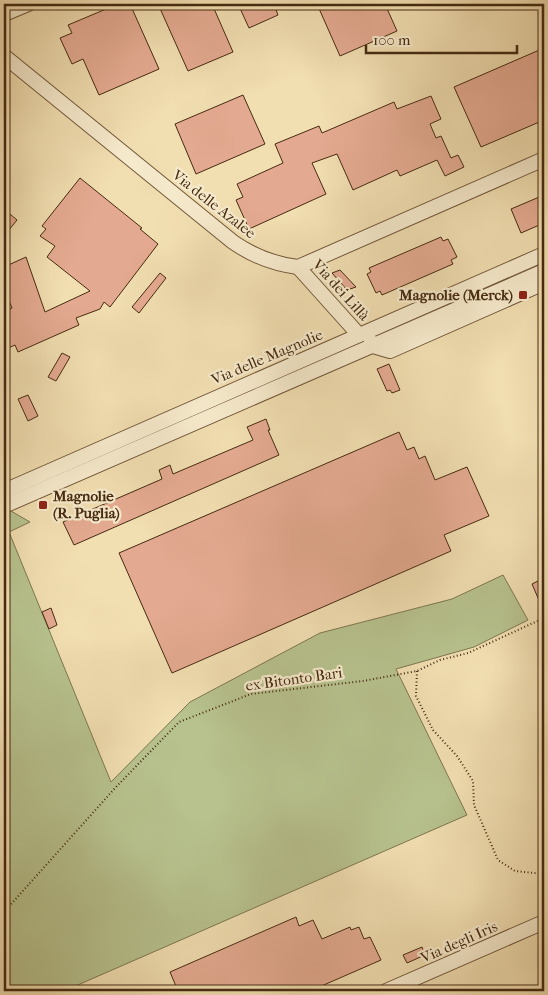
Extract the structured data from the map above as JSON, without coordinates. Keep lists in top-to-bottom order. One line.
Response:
{"streets":{"street":["Via delle Azalee","Via dei Lillà","Via delle Magnolie","Via degli Iris"],"path":["ex Bitonto Bari"]},"crossings":[["Via delle Azalee","Via dei Lillà"],["Via dei Lillà","Via delle Magnolie"]],"places":{"transit":["Magnolie (Merck)","Magnolie (R. Puglia)"]},"scale_bar":"100 m"}
